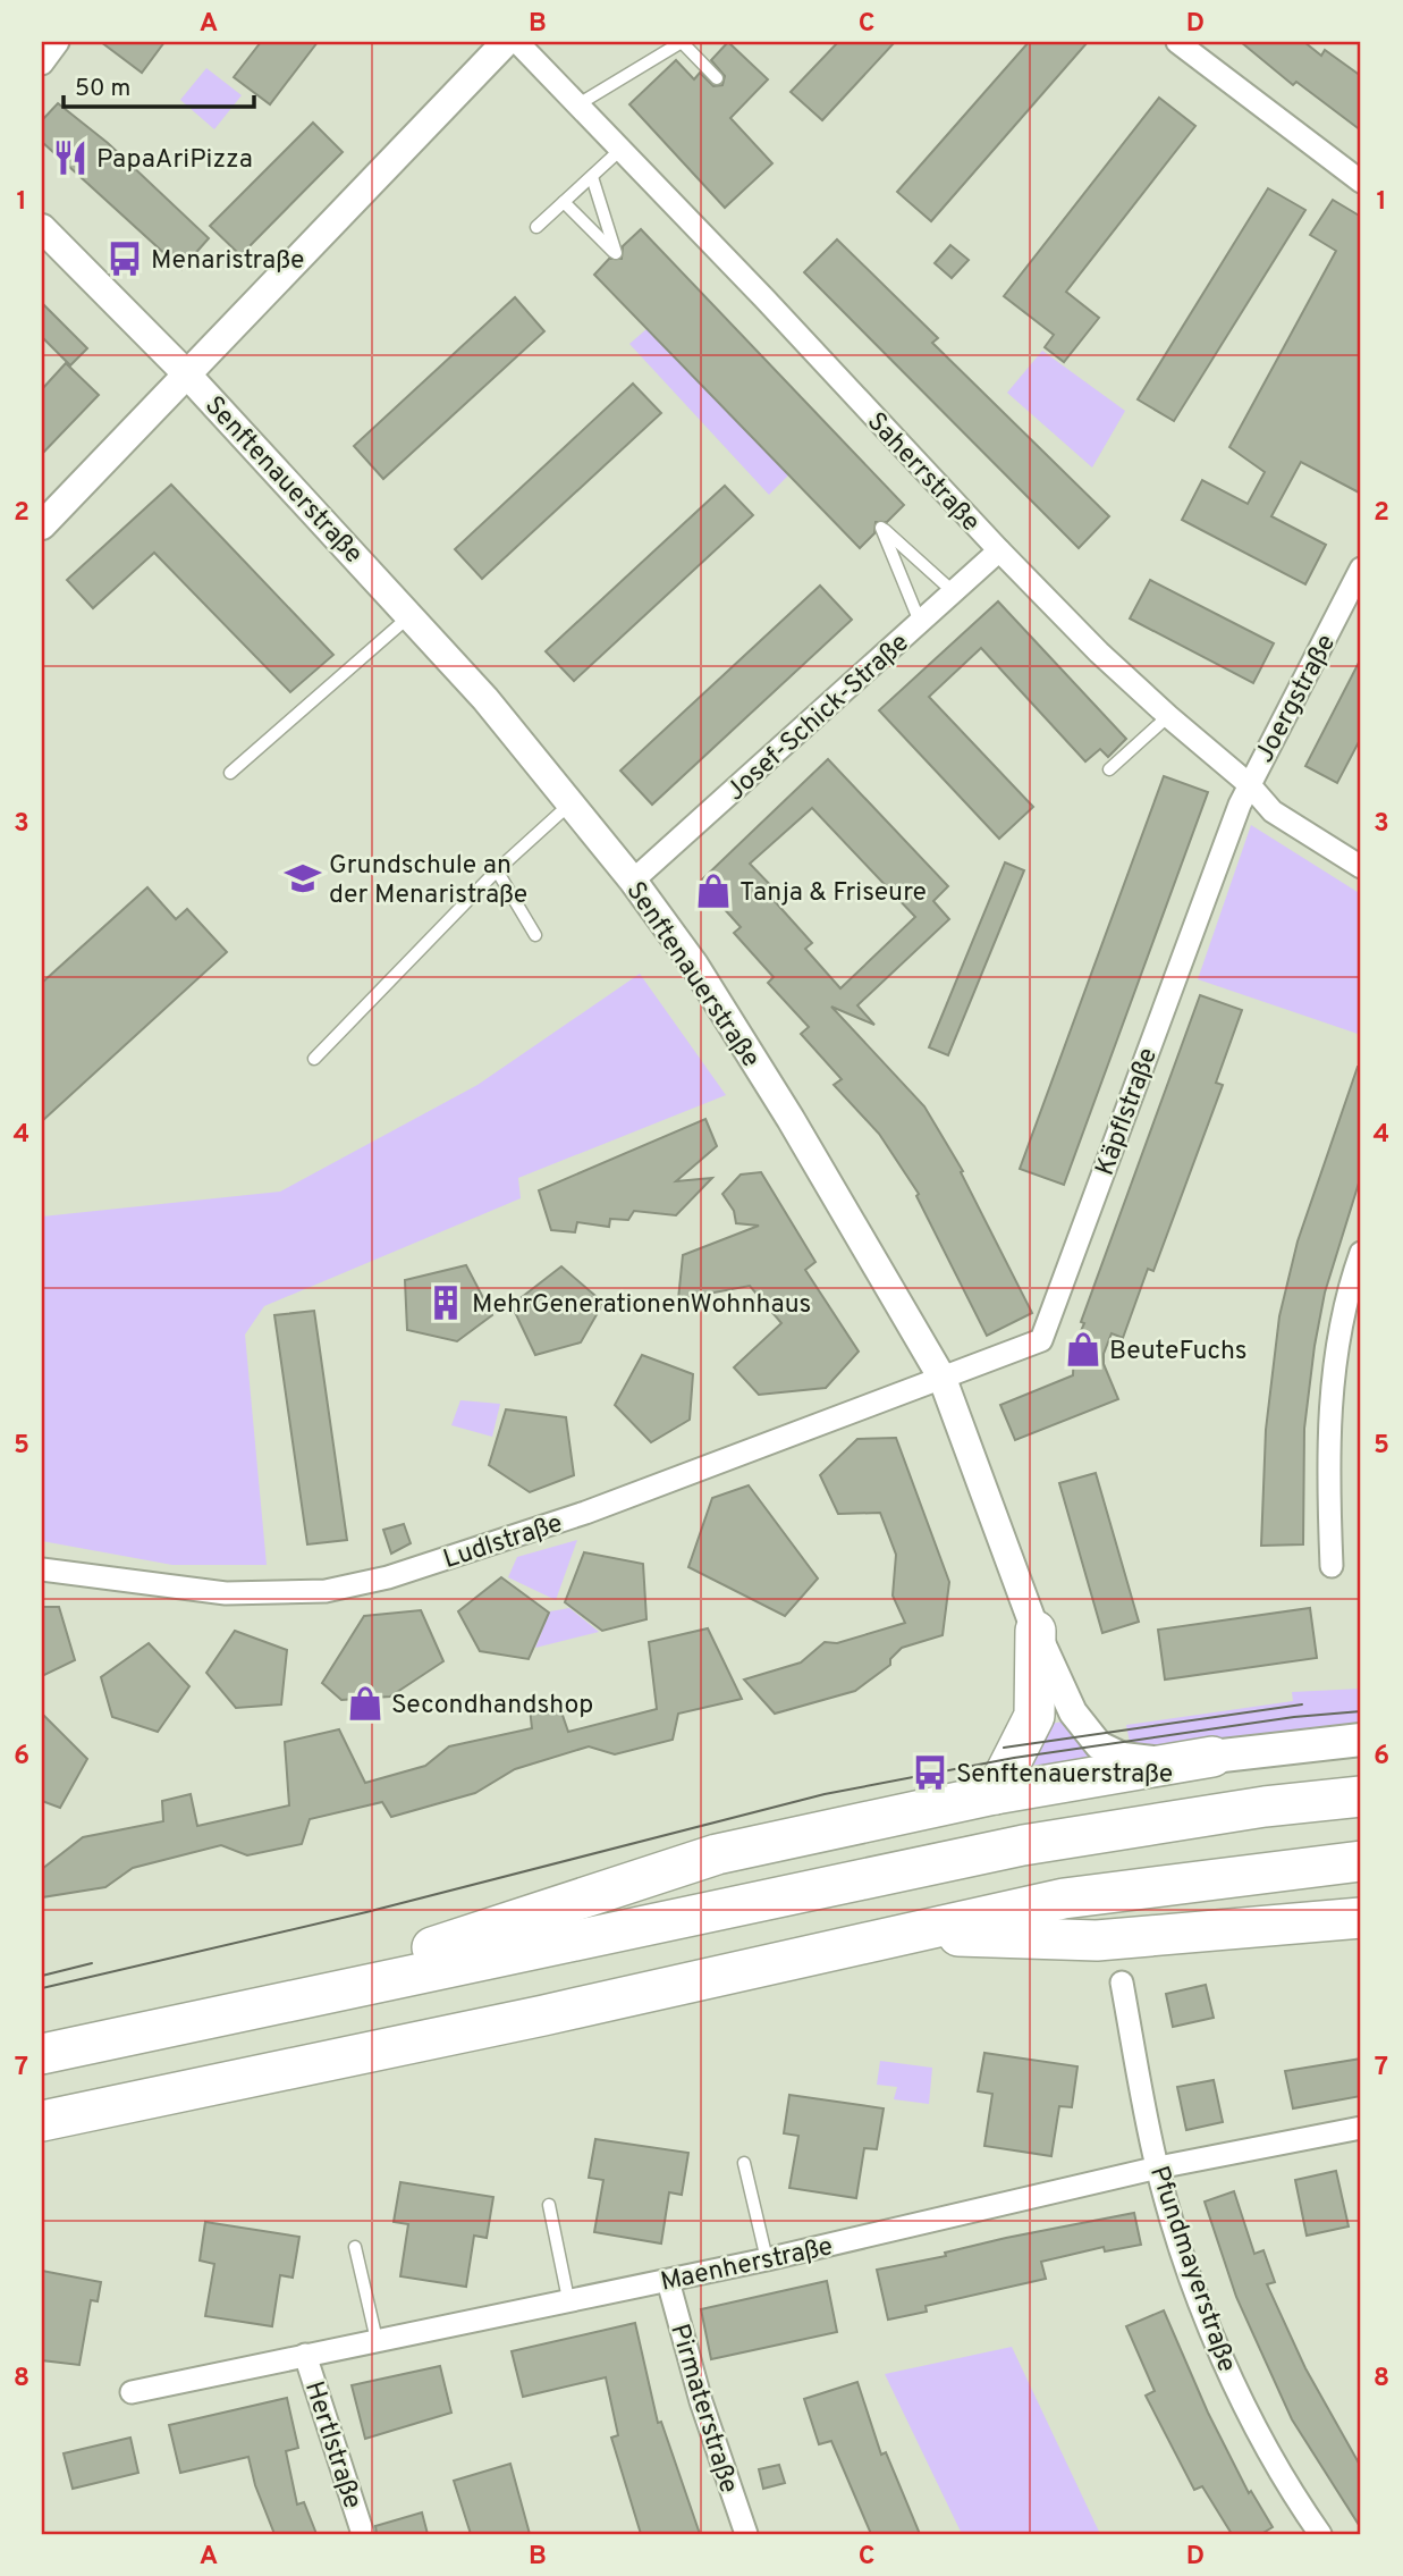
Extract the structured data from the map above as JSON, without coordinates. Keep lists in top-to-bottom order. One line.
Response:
{"streets":{"street":["Saherrstraße","Senftenauerstraße","Joergstraße","Josef-Schick-Straße","Käpflstraße","Ludlstraße","Maenherstraße","Pfundmayerstraße","Pirmaterstraße","Hertlstraße"]},"crossings":[["Saherrstraße","Joergstraße"],["Saherrstraße","Josef-Schick-Straße"],["Saherrstraße","Käpflstraße"],["Senftenauerstraße","Josef-Schick-Straße"],["Senftenauerstraße","Käpflstraße"],["Senftenauerstraße","Ludlstraße"],["Joergstraße","Käpflstraße"],["Käpflstraße","Ludlstraße"],["Maenherstraße","Pfundmayerstraße"],["Maenherstraße","Pirmaterstraße"],["Maenherstraße","Hertlstraße"]],"places":{"restaurant":["PapaAriPizza"],"bus stop":["Menaristraße","Senftenauerstraße"],"school or university":["Grundschule an der Menaristraße"],"shop":["Tanja & Friseure","BeuteFuchs","Secondhandshop"],"building":["MehrGenerationenWohnhaus"]},"scale_bar":"50 m","grid":{"columns":["A","B","C","D"],"rows":["1","2","3","4","5","6","7","8"]}}
